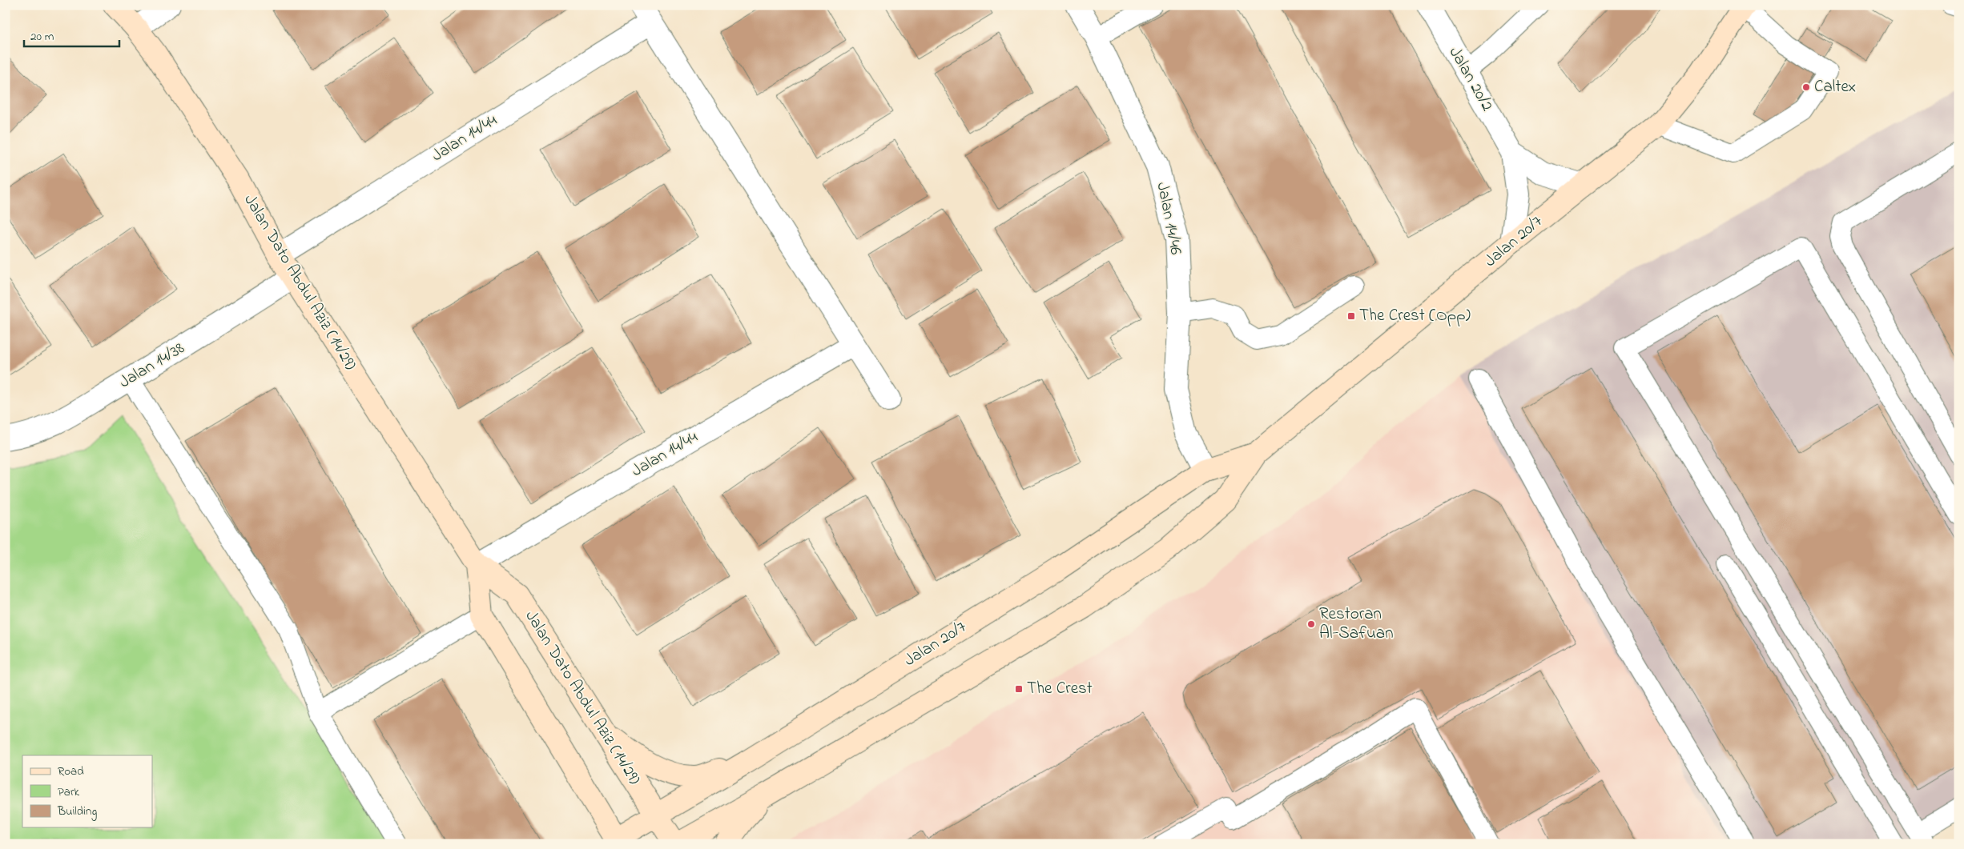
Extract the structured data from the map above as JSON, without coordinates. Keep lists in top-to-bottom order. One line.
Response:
{"streets":{"street":["Jalan 20/2","Jalan 14/44","Jalan 14/46","Jalan 20/7","Jalan Dato Abdul Aziz (14/29)","Jalan 14/38"]},"crossings":[["Jalan 20/2","Jalan 20/7"],["Jalan 14/44","Jalan Dato Abdul Aziz (14/29)"],["Jalan 14/46","Jalan 20/7"],["Jalan 20/7","Jalan Dato Abdul Aziz (14/29)"],["Jalan Dato Abdul Aziz (14/29)","Jalan 14/38"]],"places":{"other":["Caltex","Restoran Al-Safuan"],"transit":["The Crest (Opp)","The Crest"]},"legend":["Road","Park","Building"],"scale_bar":"20 m"}
